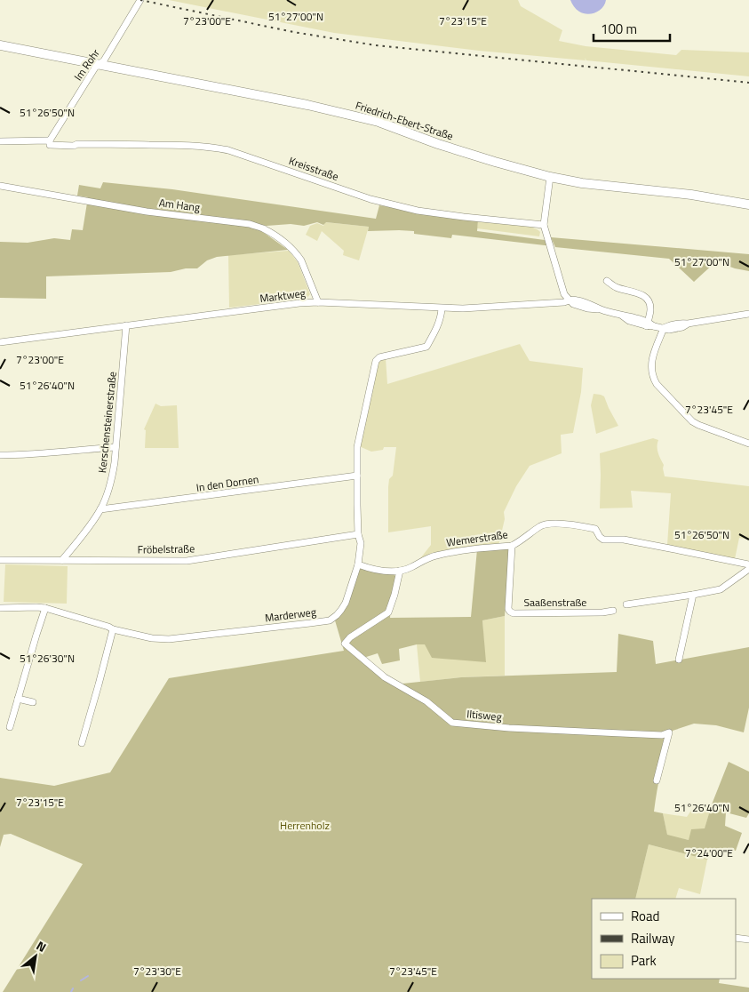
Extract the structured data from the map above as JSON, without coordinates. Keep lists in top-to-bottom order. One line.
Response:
{"streets":{"street":["Im Rohr","Friedrich-Ebert-Straße","Kreisstraße","Am Hang","Marktweg","Kerschensteinerstraße","In den Dornen","Wemerstraße","Fröbelstraße","Saaßenstraße","Marderweg","Iltisweg"]},"crossings":[["Im Rohr","Friedrich-Ebert-Straße"],["Im Rohr","Kreisstraße"],["Am Hang","Marktweg"],["Marktweg","Kerschensteinerstraße"],["Marktweg","Marderweg"],["Kerschensteinerstraße","In den Dornen"],["Kerschensteinerstraße","Fröbelstraße"],["In den Dornen","Marderweg"],["Wemerstraße","Saaßenstraße"],["Wemerstraße","Marderweg"],["Wemerstraße","Iltisweg"],["Fröbelstraße","Marderweg"]],"parks":["Herrenholz"],"legend":["Road","Railway","Park"],"scale_bar":"100 m","north":"top right","coordinates":["51°27'00\"N","7°23'00\"E","7°23'15\"E","51°26'50\"N","51°26'40\"N","7°23'45\"E","51°26'30\"N","7°24'00\"E","7°23'30\"E"]}
